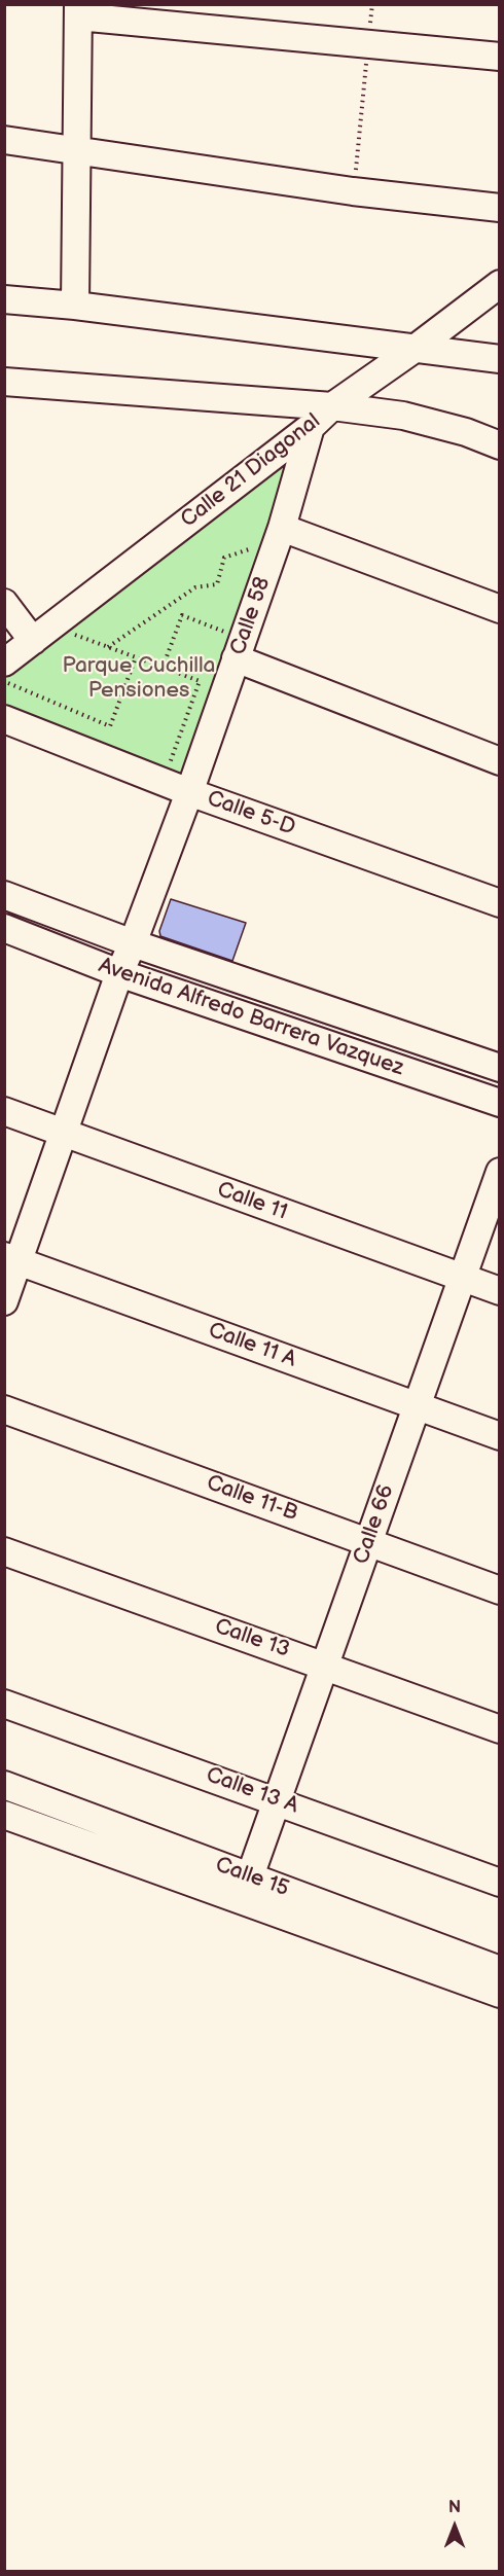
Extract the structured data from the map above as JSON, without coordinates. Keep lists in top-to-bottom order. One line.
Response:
{"streets":{"street":["Calle 21 Diagonal","Calle 58","Calle 5-D","Avenida Alfredo Barrera Vazquez","Calle 11","Calle 11 A","Calle 11-B","Calle 66","Calle 13","Calle 13 A","Calle 15"]},"crossings":[["Calle 21 Diagonal","Calle 58"],["Calle 58","Calle 5-D"],["Calle 58","Avenida Alfredo Barrera Vazquez"],["Calle 58","Calle 11"],["Calle 58","Calle 11 A"],["Calle 11","Calle 66"],["Calle 11 A","Calle 66"],["Calle 11-B","Calle 66"],["Calle 66","Calle 13"],["Calle 66","Calle 13 A"],["Calle 66","Calle 15"]],"parks":["Parque Cuchilla Pensiones"],"north":"top"}
